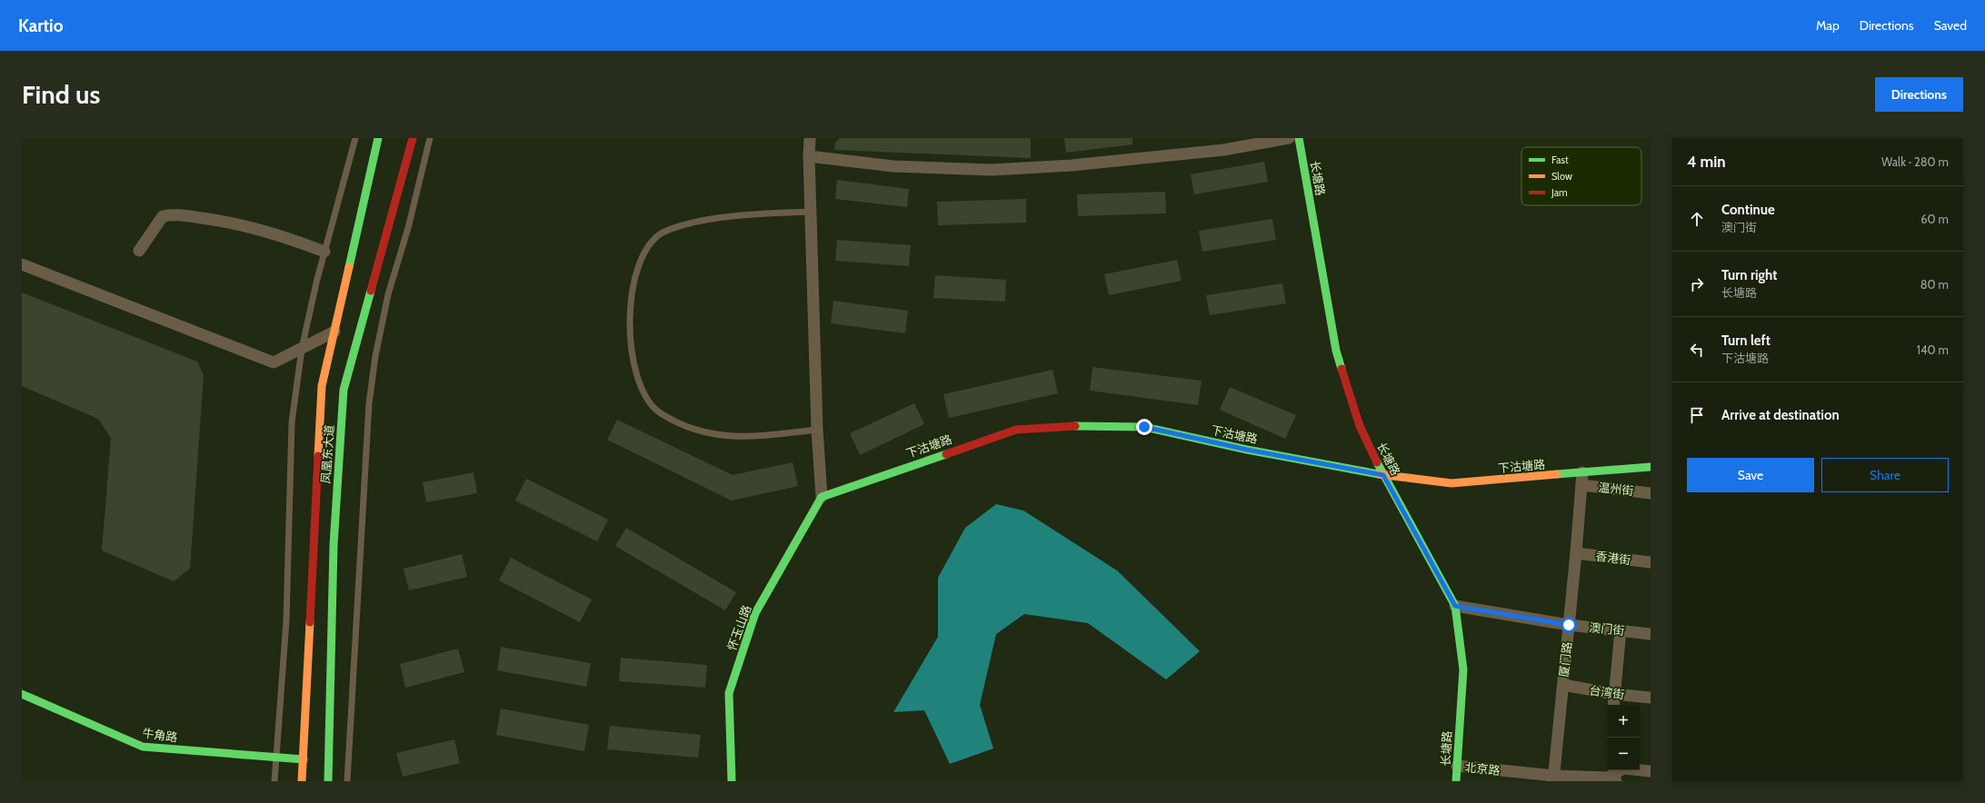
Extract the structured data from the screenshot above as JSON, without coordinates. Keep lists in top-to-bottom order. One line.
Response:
{"streets":{"street":["长塘路","下沽塘路","凤凰东大道","温州街","香港街","怀玉山路","澳门街","厦门路","台湾街","牛角路","北京路"]},"crossings":[["长塘路","下沽塘路"],["长塘路","澳门街"],["长塘路","北京路"],["下沽塘路","怀玉山路"],["下沽塘路","厦门路"],["凤凰东大道","牛角路"],["温州街","厦门路"],["香港街","厦门路"],["澳门街","厦门路"],["厦门路","台湾街"],["厦门路","北京路"]],"legend":["Fast","Slow","Jam"],"page":{"header":"Kartio","nav":["Map","Directions","Saved"],"buttons":["Directions",["Save","Share"]],"title":"Find us","heading":["4 min","Walk · 280 m"],"list":[["Continue","澳门街","60 m"],["Turn right","长塘路","80 m"],["Turn left","下沽塘路","140 m"],"Arrive at destination"],"map_buttons":["+","−"]}}
